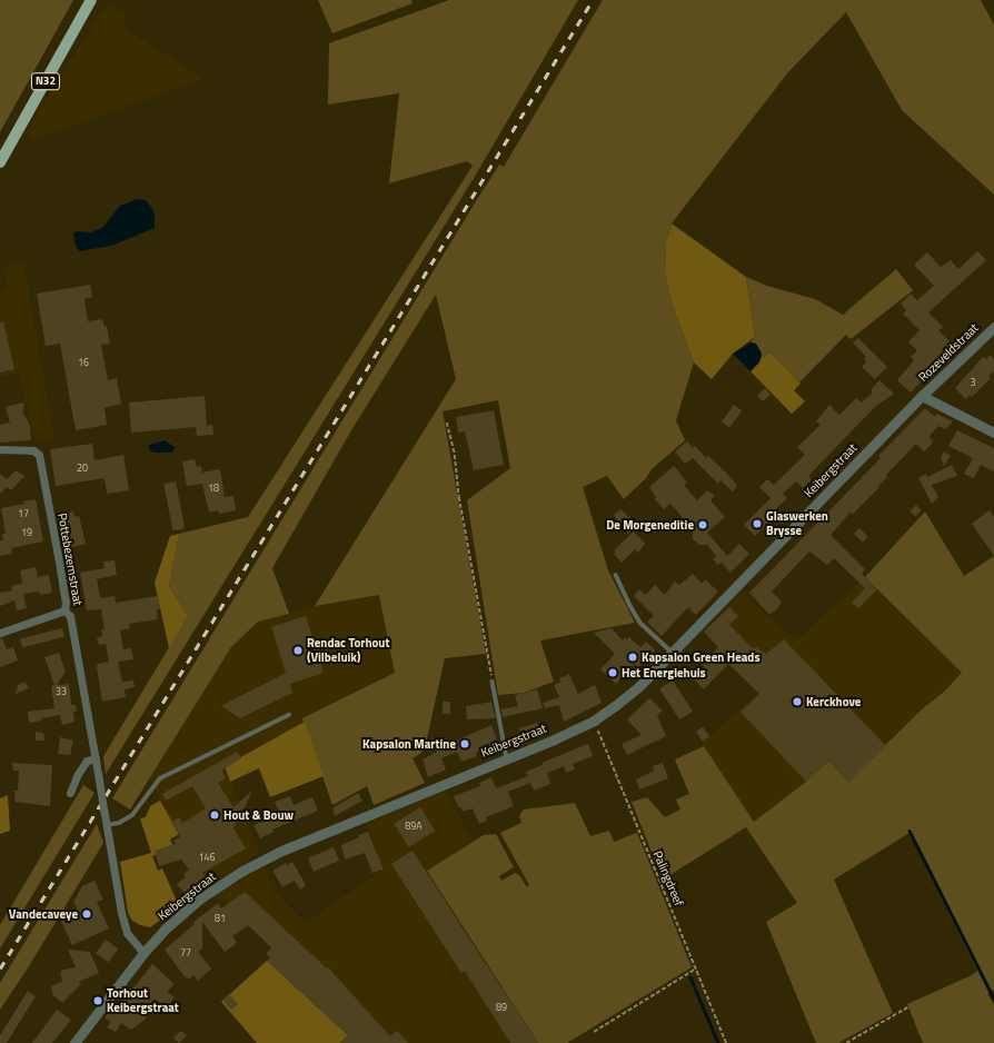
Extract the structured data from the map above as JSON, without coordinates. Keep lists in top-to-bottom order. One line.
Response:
{"streets":{"main road":["N32"],"street":["Rozeveldstraat","Keibergstraat","Pottebezemstraat"],"path":["Palingdreef"]},"crossings":[["Rozeveldstraat","Keibergstraat"],["Keibergstraat","Pottebezemstraat"],["Keibergstraat","Palingdreef"]],"places":["Glaswerken Brysse","De Morgeneditie","Rendac Torhout (Vilbeluik)","Kapsalon Green Heads","Het Energiehuis","Kerckhove","Kapsalon Martine","Hout & Bouw","Vandecaveye","Torhout Keibergstraat"],"house_numbers":["16","3","20","18","17","19","33","89A","146","81","77","89"]}
